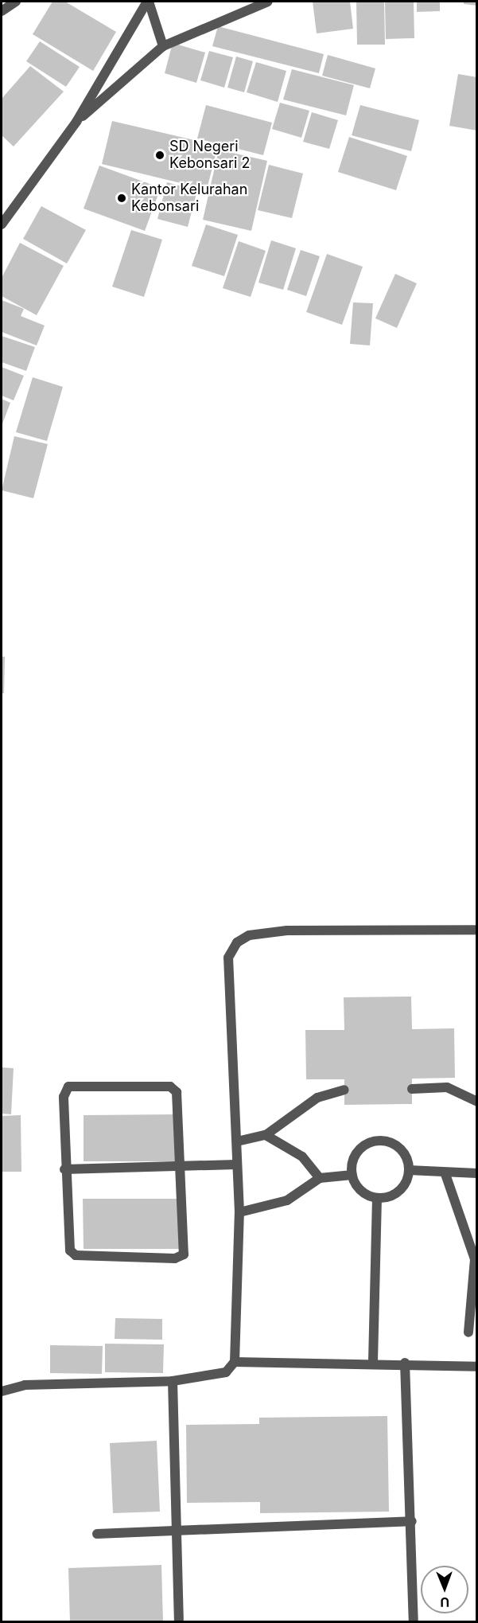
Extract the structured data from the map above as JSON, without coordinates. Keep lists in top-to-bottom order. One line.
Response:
{"places":["SD Negeri Kebonsari 2","Kantor Kelurahan Kebonsari"],"north":"bottom"}
